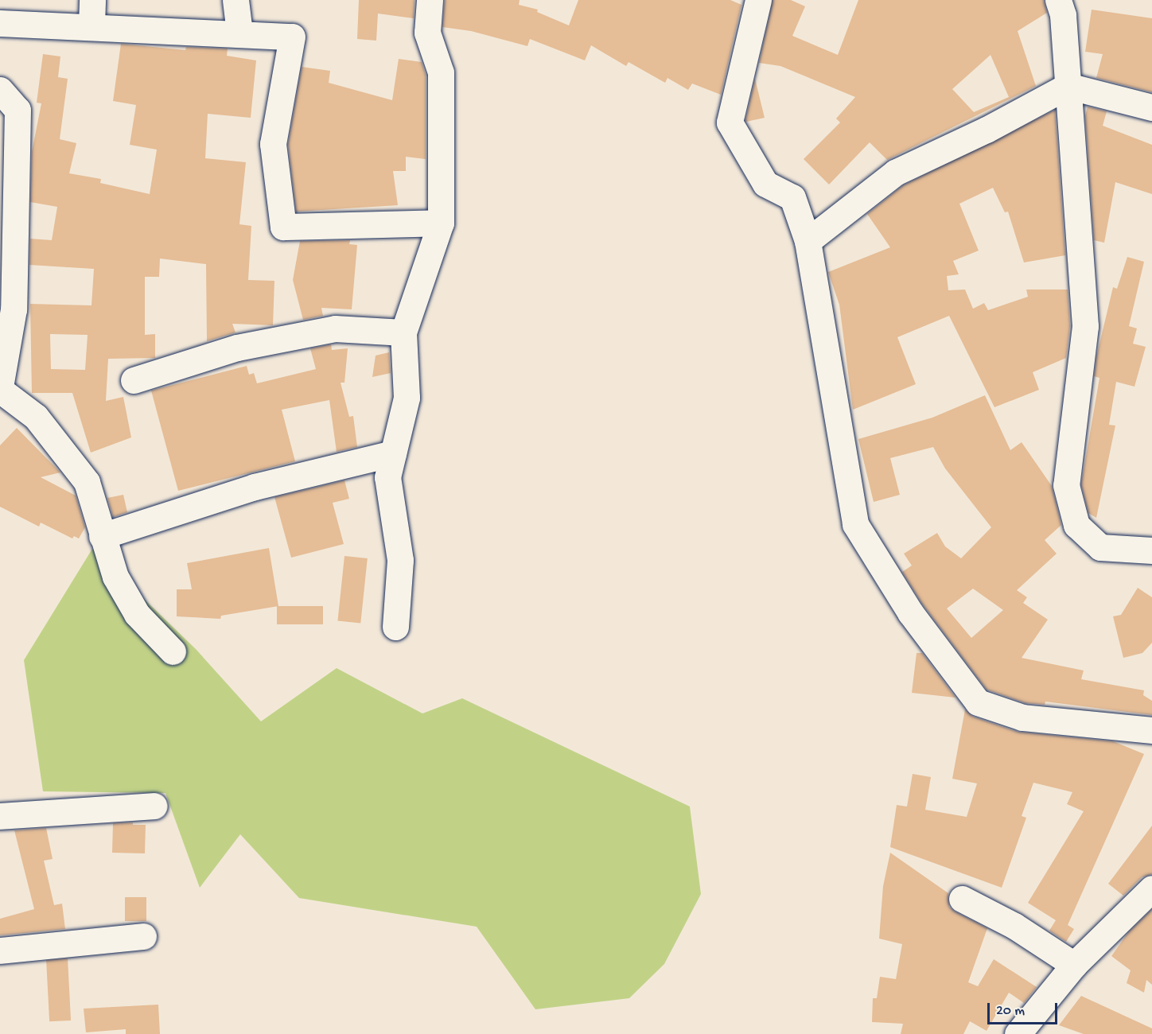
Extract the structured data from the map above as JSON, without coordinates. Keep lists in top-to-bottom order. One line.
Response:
{"scale_bar":"20 m"}
